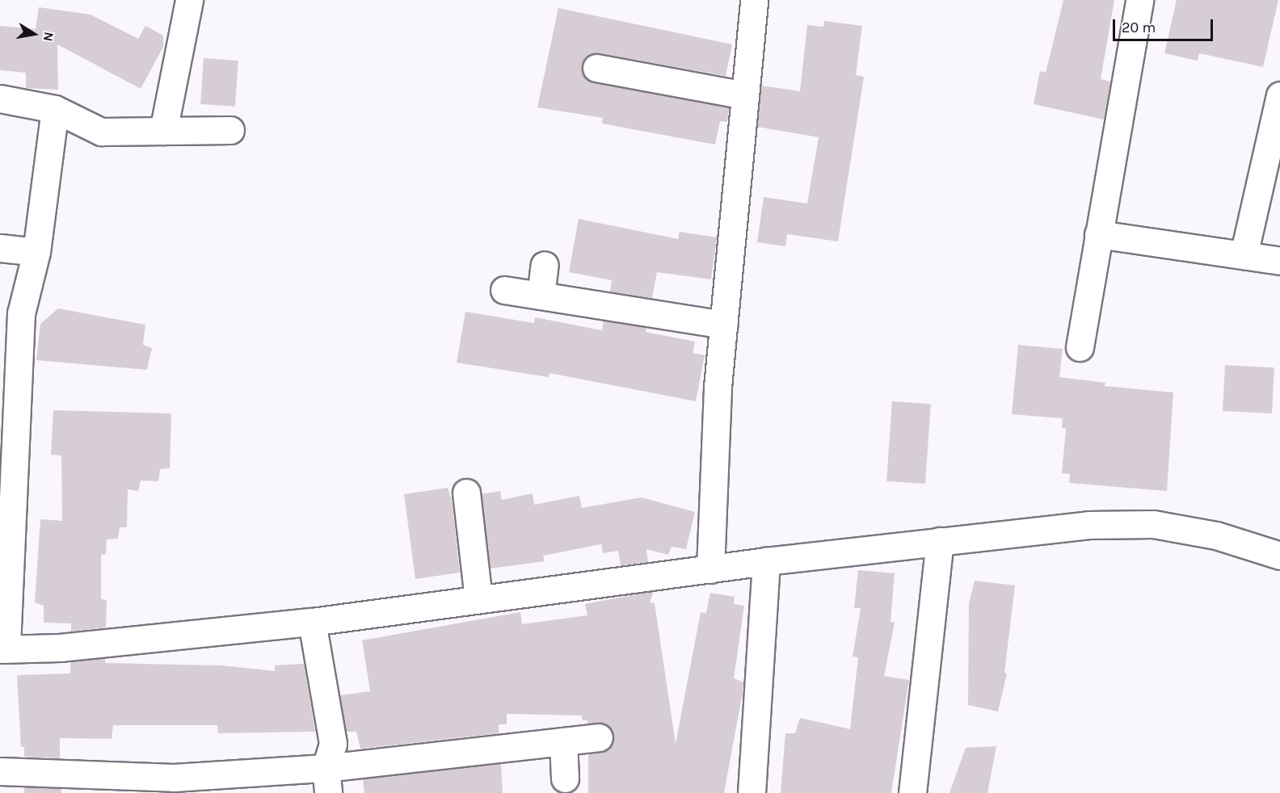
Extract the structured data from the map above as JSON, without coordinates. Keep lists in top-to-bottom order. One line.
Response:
{"scale_bar":"20 m","north":"right"}
